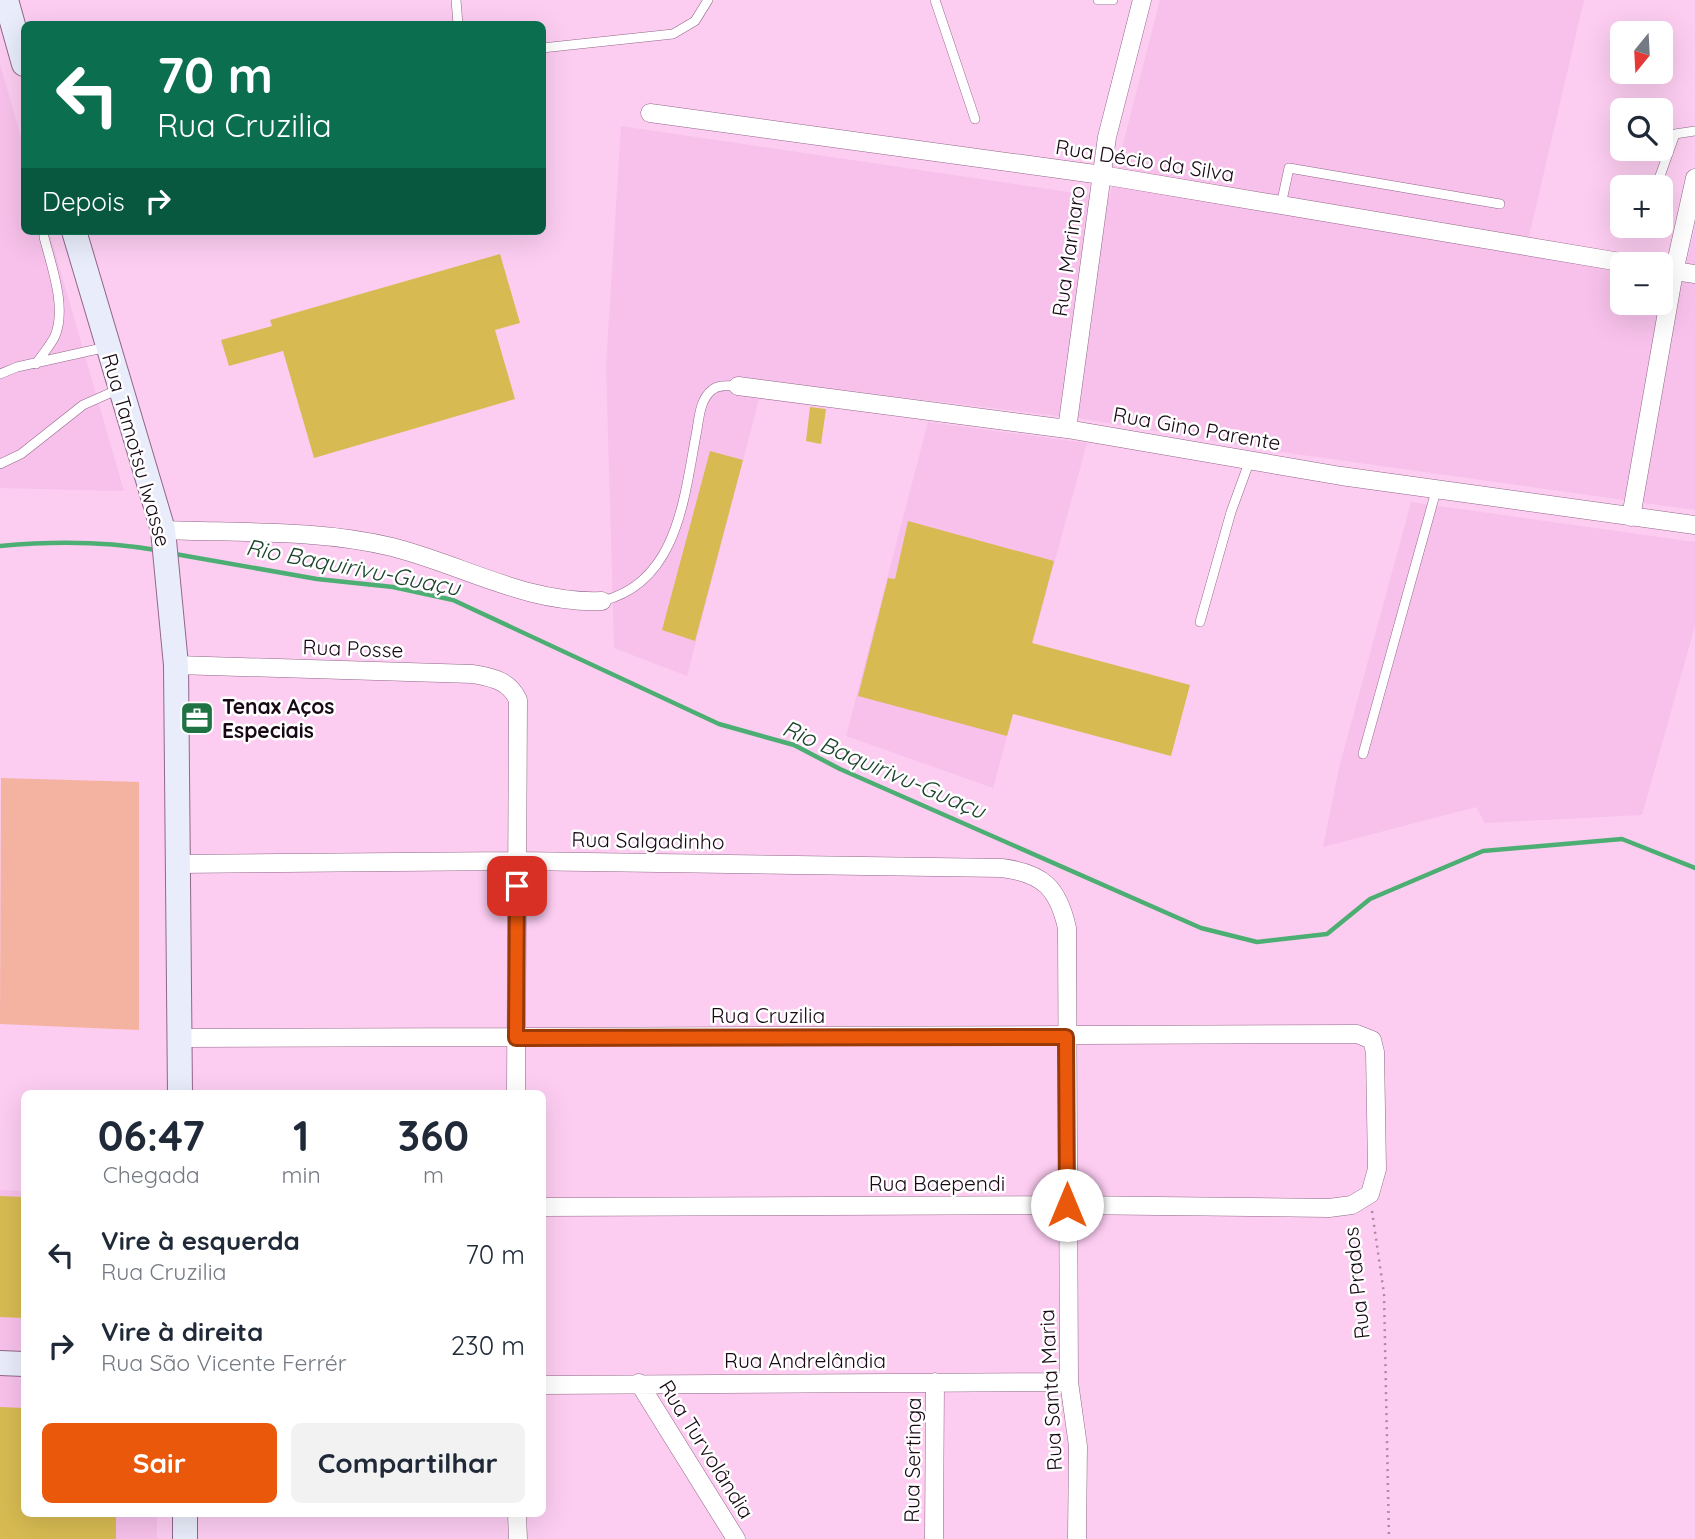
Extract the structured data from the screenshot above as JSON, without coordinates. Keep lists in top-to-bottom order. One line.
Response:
{"streets":{"street":["Rua Décio da Silva","Rua Marinaro","Rua Gino Parente","Rua Tamotsu Iwasse","Rua Posse","Rua Salgadinho","Rua Cruzilia","Rua Baependi","Rua Andrelândia","Rua Santa Maria","Rua Turvolândia","Rua Sertinga"],"path":["Rua Prados"]},"crossings":[["Rua Décio da Silva","Rua Marinaro"],["Rua Marinaro","Rua Gino Parente"],["Rua Tamotsu Iwasse","Rua Posse"],["Rua Tamotsu Iwasse","Rua Salgadinho"],["Rua Tamotsu Iwasse","Rua Cruzilia"],["Rua Posse","Rua Salgadinho"],["Rua Salgadinho","Rua Santa Maria"],["Rua Cruzilia","Rua Baependi"],["Rua Cruzilia","Rua Prados"],["Rua Cruzilia","Rua Santa Maria"],["Rua Baependi","Rua Prados"],["Rua Baependi","Rua Santa Maria"],["Rua Andrelândia","Rua Santa Maria"],["Rua Andrelândia","Rua Turvolândia"],["Rua Andrelândia","Rua Sertinga"]],"water":["Rio Baquirivu-Guaçu"],"places":{"office":["Tenax Aços Especiais"]},"north":"bottom","page":{"map_buttons":["+","−"],"turn":["70 m","Rua Cruzilia"],"then":"Depois","eta":["06:47","Chegada","1","min","360","m"],"list":[{"name":"Vire à esquerda","note":"Rua Cruzilia","value":"70 m"},{"name":"Vire à direita","note":"Rua São Vicente Ferrér","value":"230 m"}],"buttons":["Sair","Compartilhar"]}}
